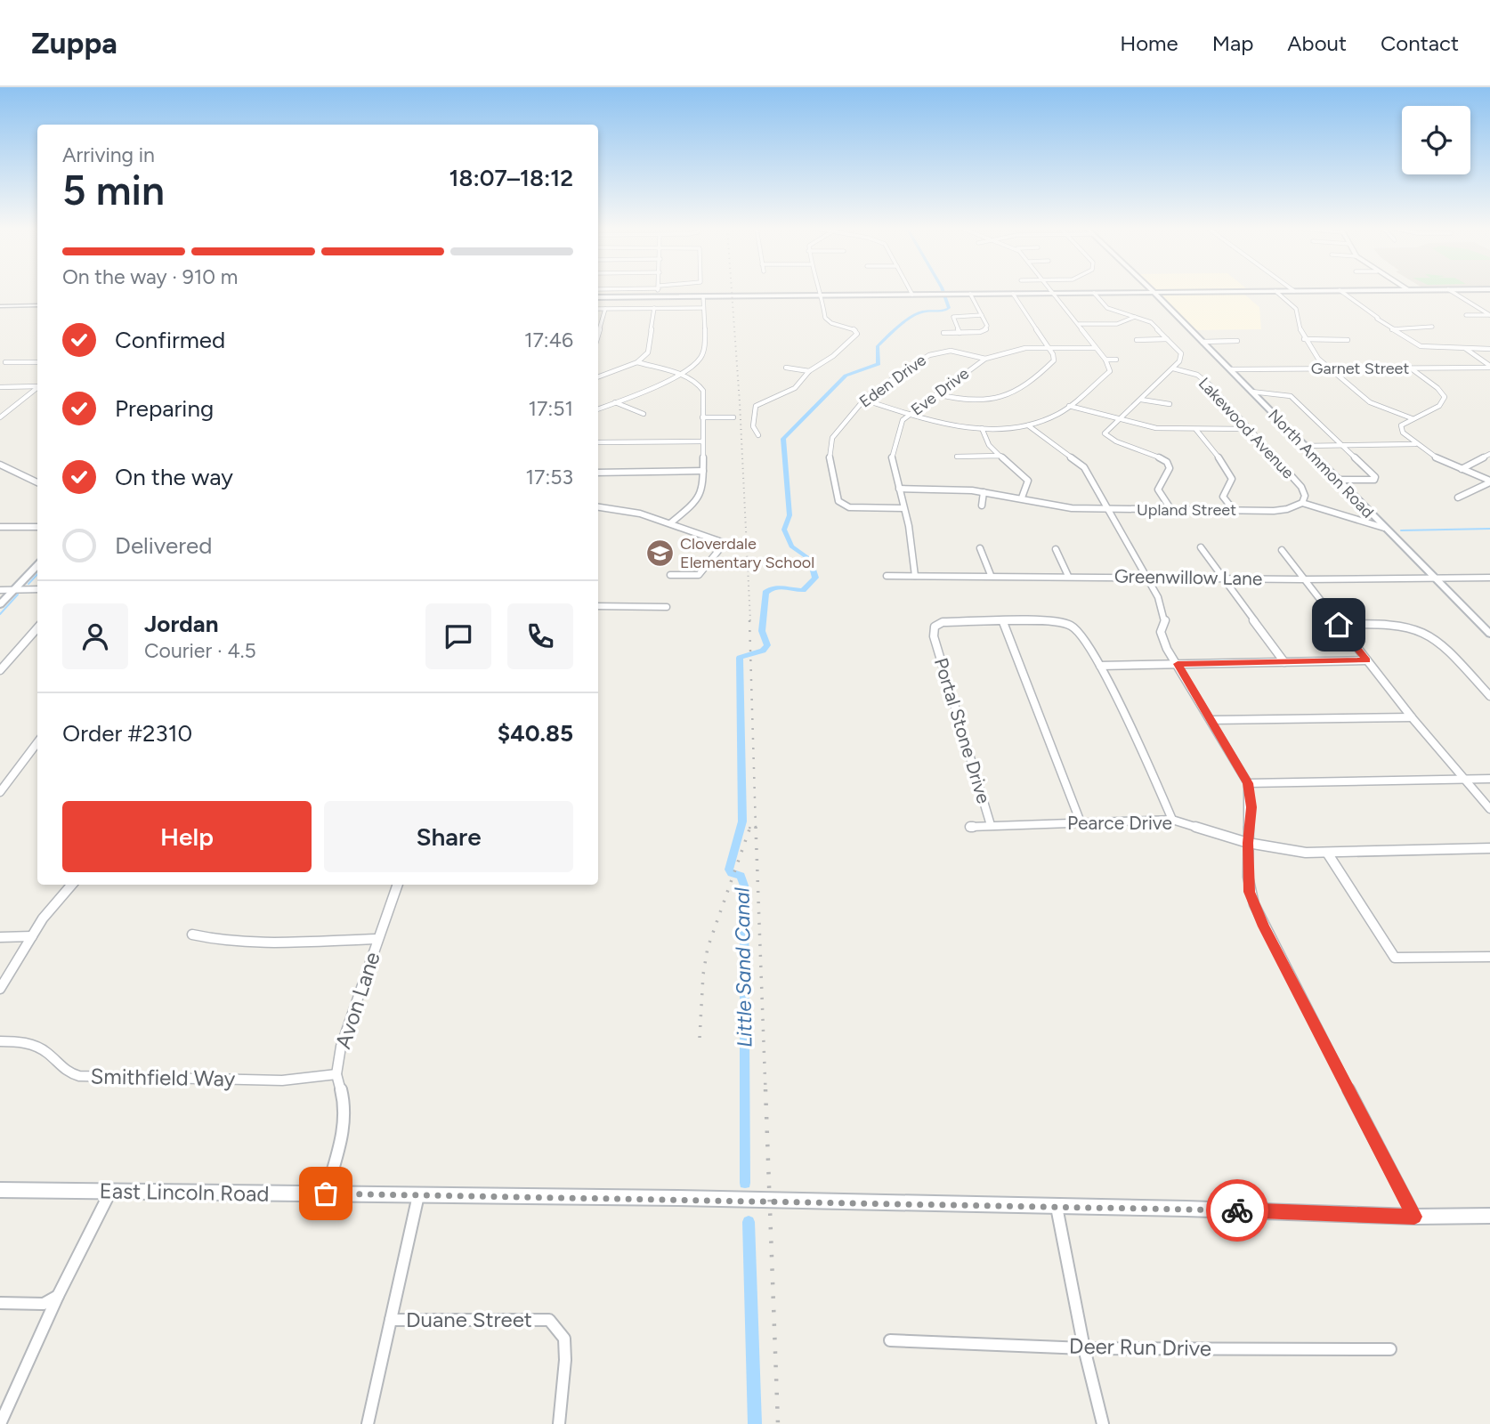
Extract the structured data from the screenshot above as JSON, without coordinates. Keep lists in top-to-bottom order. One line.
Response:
{"streets":{"main road":["North Ammon Road","East Lincoln Road"],"street":["Garnet Street","Eden Drive","Eve Drive","Lakewood Avenue","Upland Street","Greenwillow Lane","Portal Stone Drive","Pearce Drive","Avon Lane","Smithfield Way","Duane Street","Deer Run Drive"]},"crossings":[["Garnet Street","North Ammon Road"],["Eden Drive","Eve Drive"],["Eve Drive","Upland Street"],["Eve Drive","Greenwillow Lane"],["Lakewood Avenue","Upland Street"],["North Ammon Road","Upland Street"],["North Ammon Road","Greenwillow Lane"],["Portal Stone Drive","Pearce Drive"],["Avon Lane","Smithfield Way"],["Avon Lane","East Lincoln Road"]],"water":["Little Sand Canal"],"places":{"school or university":["Cloverdale Elementary School"]},"page":{"header":"Zuppa","nav":["Home","Map","About","Contact"],"heading":["5 min","Arriving in","18:07–18:12"],"panel":["Jordan","Courier · 4.5","Order #2310","$40.85"],"bar":"On the way · 910 m","list":[["Confirmed","17:46"],["Preparing","17:51"],["On the way","17:53"],"Delivered"],"buttons":["Help","Share"]}}
